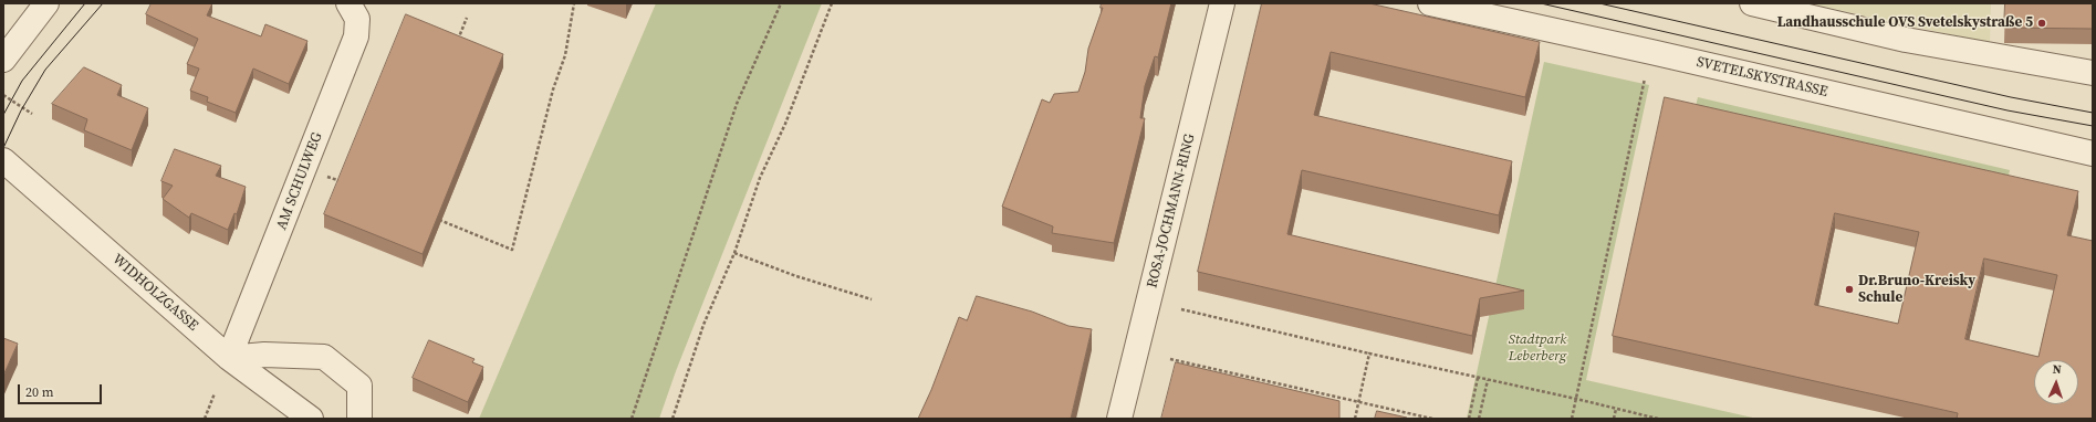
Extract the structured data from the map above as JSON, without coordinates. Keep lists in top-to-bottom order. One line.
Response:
{"streets":{"street":["SVETELSKYSTRASSE","AM SCHULWEG","ROSA-JOCHMANN-RING","WIDHOLZGASSE"]},"crossings":[["AM SCHULWEG","WIDHOLZGASSE"]],"parks":["Stadtpark Leberberg"],"places":["Landhausschule OVS Svetelskystraße 5","Dr.Bruno-Kreisky Schule"],"scale_bar":"20 m","north":"top"}
